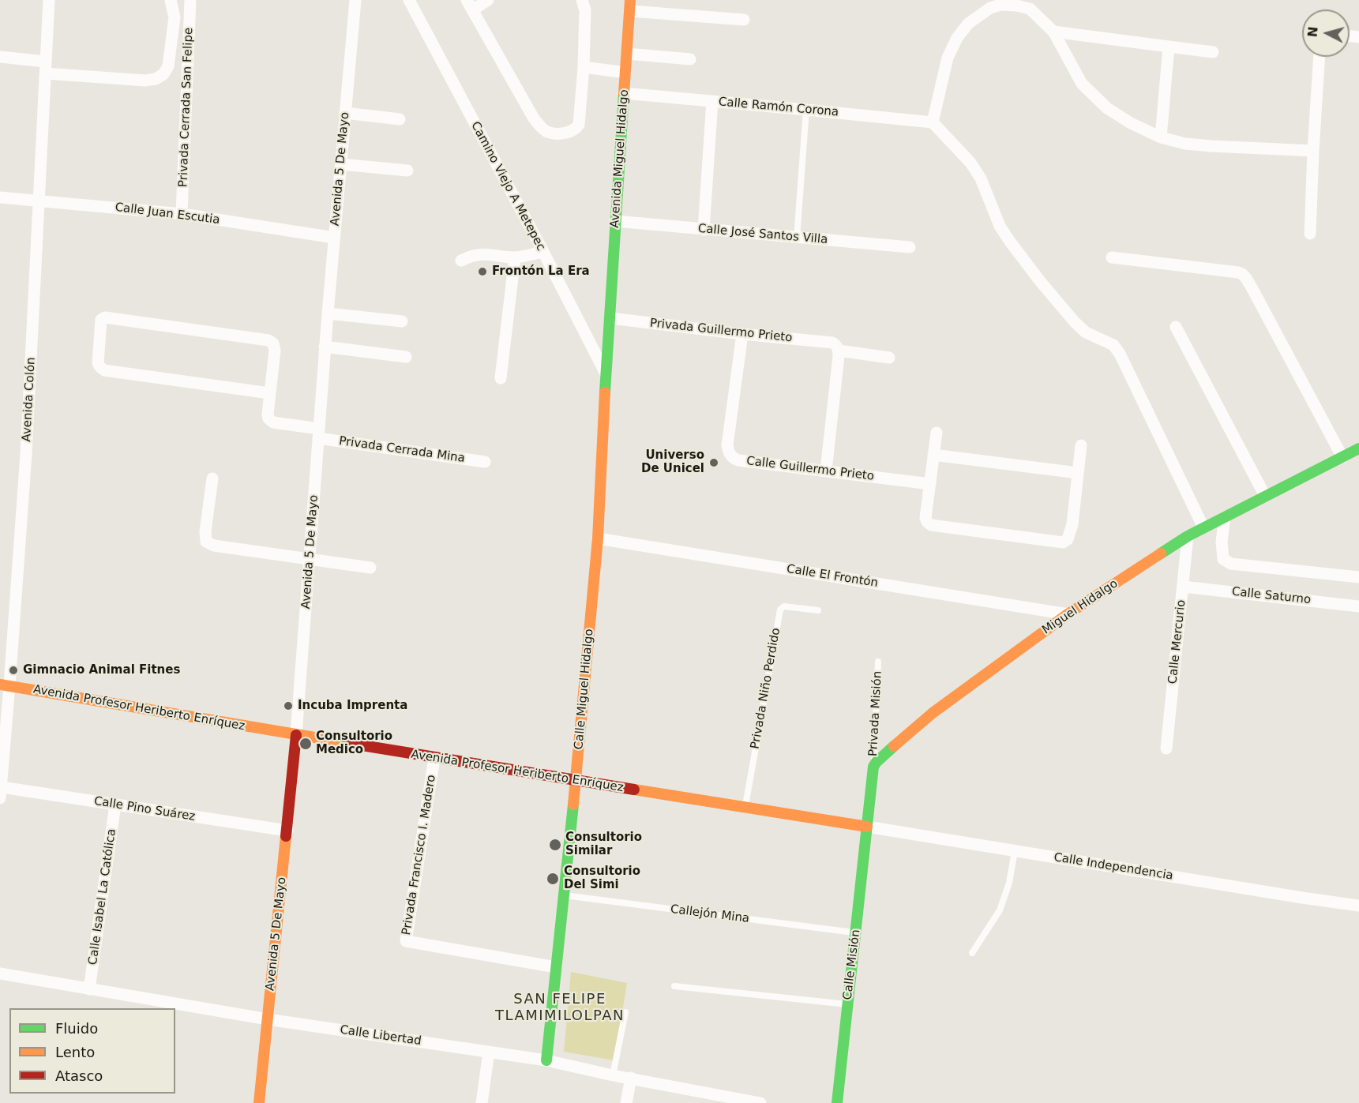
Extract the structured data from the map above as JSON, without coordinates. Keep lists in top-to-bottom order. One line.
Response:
{"streets":{"main road":["Avenida Miguel Hidalgo","Avenida 5 De Mayo","Miguel Hidalgo","Calle Miguel Hidalgo","Avenida Profesor Heriberto Enríquez","Calle Misión"],"street":["Privada Cerrada San Felipe","Calle Ramón Corona","Camino Viejo A Metepec","Calle Juan Escutia","Calle José Santos Villa","Privada Guillermo Prieto","Avenida Colón","Privada Cerrada Mina","Calle Guillermo Prieto","Calle El Frontón","Calle Saturno","Calle Mercurio","Calle Pino Suárez","Privada Francisco I. Madero","Calle Independencia","Calle Isabel La Católica","Calle Libertad"],"lane":["Privada Niño Perdido","Privada Misión","Callejón Mina"]},"crossings":[["Privada Cerrada San Felipe","Calle Juan Escutia"],["Calle Ramón Corona","Avenida Miguel Hidalgo"],["Avenida Miguel Hidalgo","Calle José Santos Villa"],["Avenida Miguel Hidalgo","Privada Guillermo Prieto"],["Avenida Miguel Hidalgo","Calle Miguel Hidalgo"],["Avenida 5 De Mayo","Calle Juan Escutia"],["Avenida 5 De Mayo","Privada Cerrada Mina"],["Avenida 5 De Mayo","Avenida Profesor Heriberto Enríquez"],["Avenida 5 De Mayo","Calle Pino Suárez"],["Avenida 5 De Mayo","Calle Libertad"],["Camino Viejo A Metepec","Calle Miguel Hidalgo"],["Calle Juan Escutia","Avenida Colón"],["Privada Guillermo Prieto","Calle Guillermo Prieto"],["Privada Guillermo Prieto","Calle Miguel Hidalgo"],["Avenida Colón","Avenida Profesor Heriberto Enríquez"],["Avenida Colón","Calle Pino Suárez"],["Calle El Frontón","Miguel Hidalgo"],["Calle El Frontón","Calle Miguel Hidalgo"],["Calle Saturno","Calle Mercurio"],["Miguel Hidalgo","Calle Mercurio"],["Miguel Hidalgo","Privada Misión"],["Privada Niño Perdido","Avenida Profesor Heriberto Enríquez"],["Calle Miguel Hidalgo","Avenida Profesor Heriberto Enríquez"],["Calle Miguel Hidalgo","Privada Francisco I. Madero"],["Calle Miguel Hidalgo","Callejón Mina"],["Calle Miguel Hidalgo","Calle Libertad"],["Avenida Profesor Heriberto Enríquez","Privada Francisco I. Madero"],["Avenida Profesor Heriberto Enríquez","Calle Independencia"],["Avenida Profesor Heriberto Enríquez","Calle Misión"],["Calle Pino Suárez","Calle Isabel La Católica"],["Calle Independencia","Calle Misión"],["Calle Isabel La Católica","Calle Libertad"],["Callejón Mina","Calle Misión"]],"districts":["SAN FELIPE TLAMIMILOLPAN"],"places":["Frontón La Era","Universo De Unicel","Gimnacio Animal Fitnes","Incuba Imprenta","Consultorio Medico","Consultorio Similar","Consultorio Del Simi"],"legend":["Fluido","Lento","Atasco"],"north":"left"}
